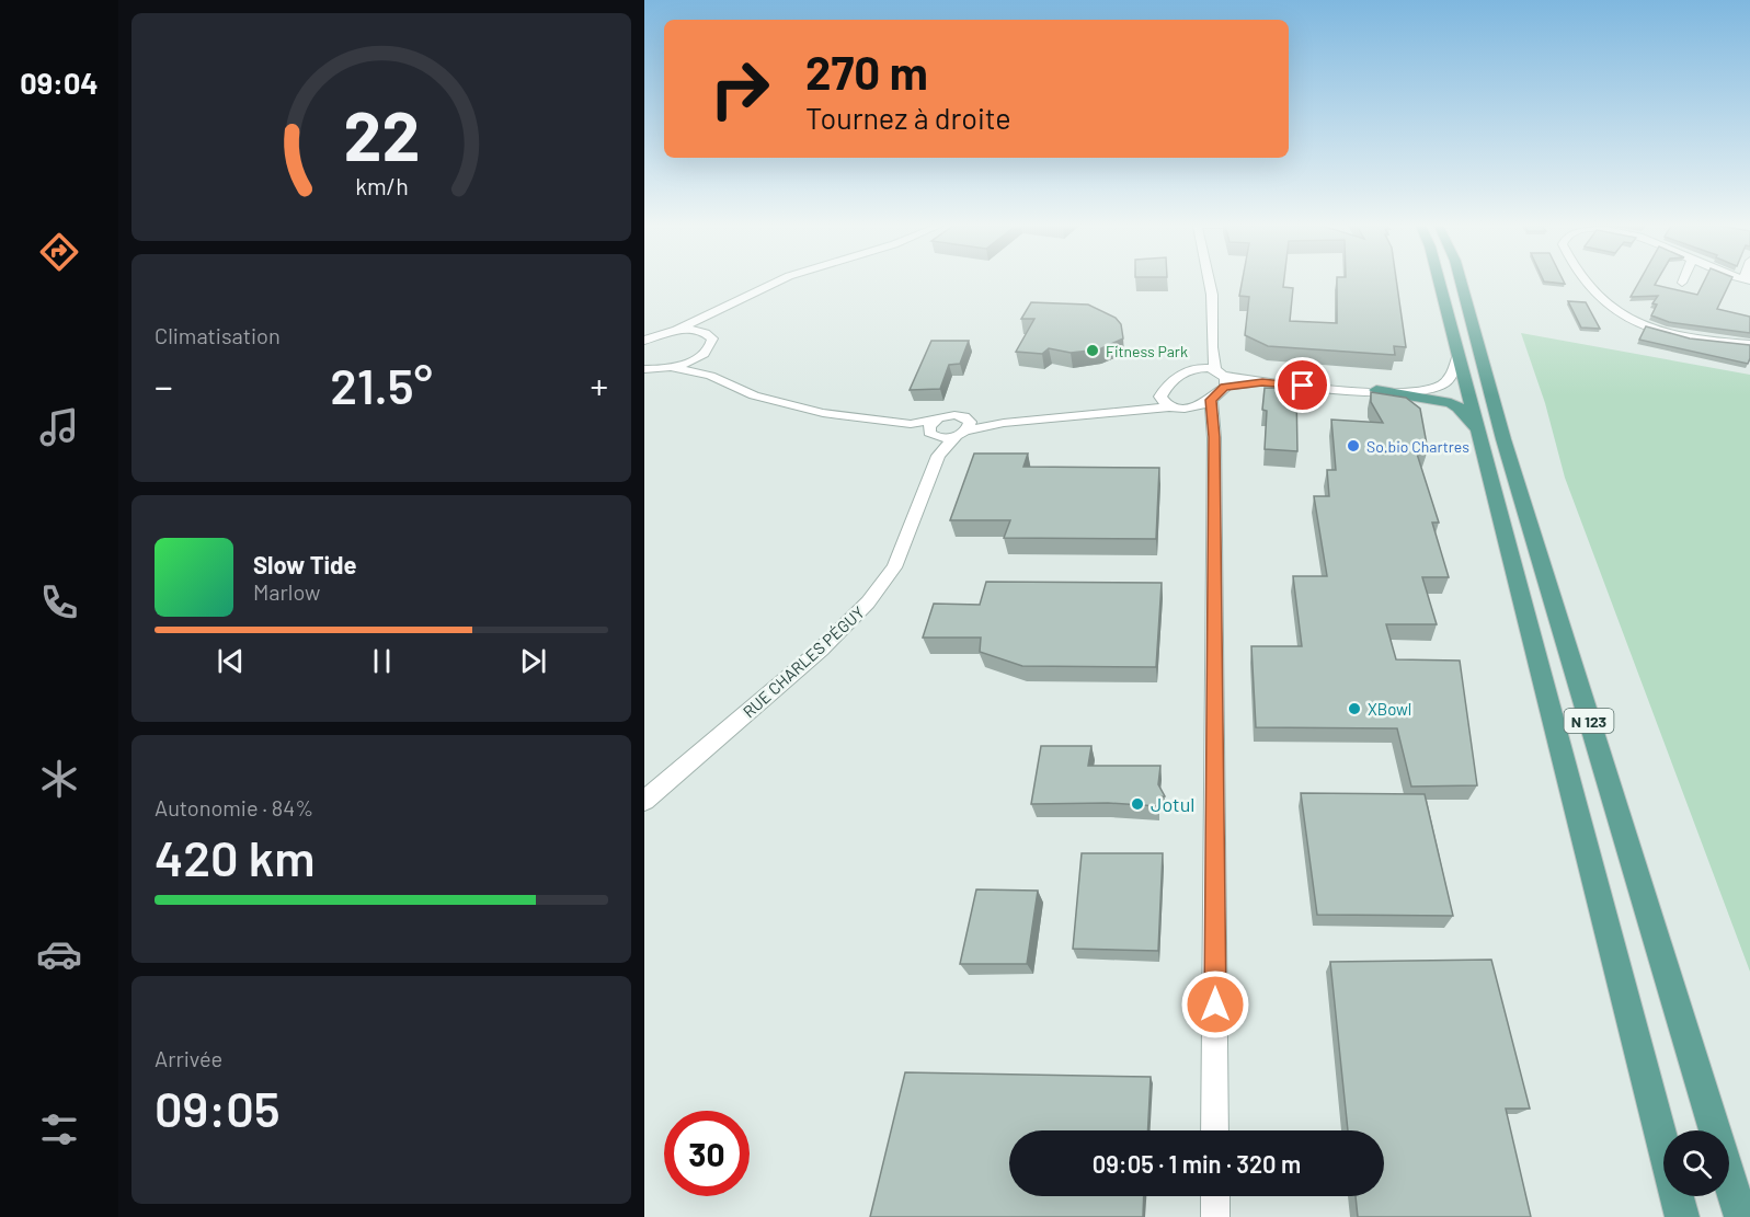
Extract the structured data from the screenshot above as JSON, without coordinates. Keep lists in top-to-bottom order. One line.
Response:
{"streets":{"main road":["N 123"],"street":["RUE CHARLES PÉGUY"]},"places":["Fitness Park","So.bio Chartres","XBowl","Jotul"],"page":{"tabs":"09:04","turn":["270 m","Tournez à droite"],"tile":["Climatisation",["Autonomie · 84%","420 km"],["Arrivée","09:05"]],"heat":["−","21.5°","+"],"song":["Slow Tide","Marlow"],"limit":"30","trip":"09:05 · 1 min · 320 m","gauge":["22","km/h"]}}
